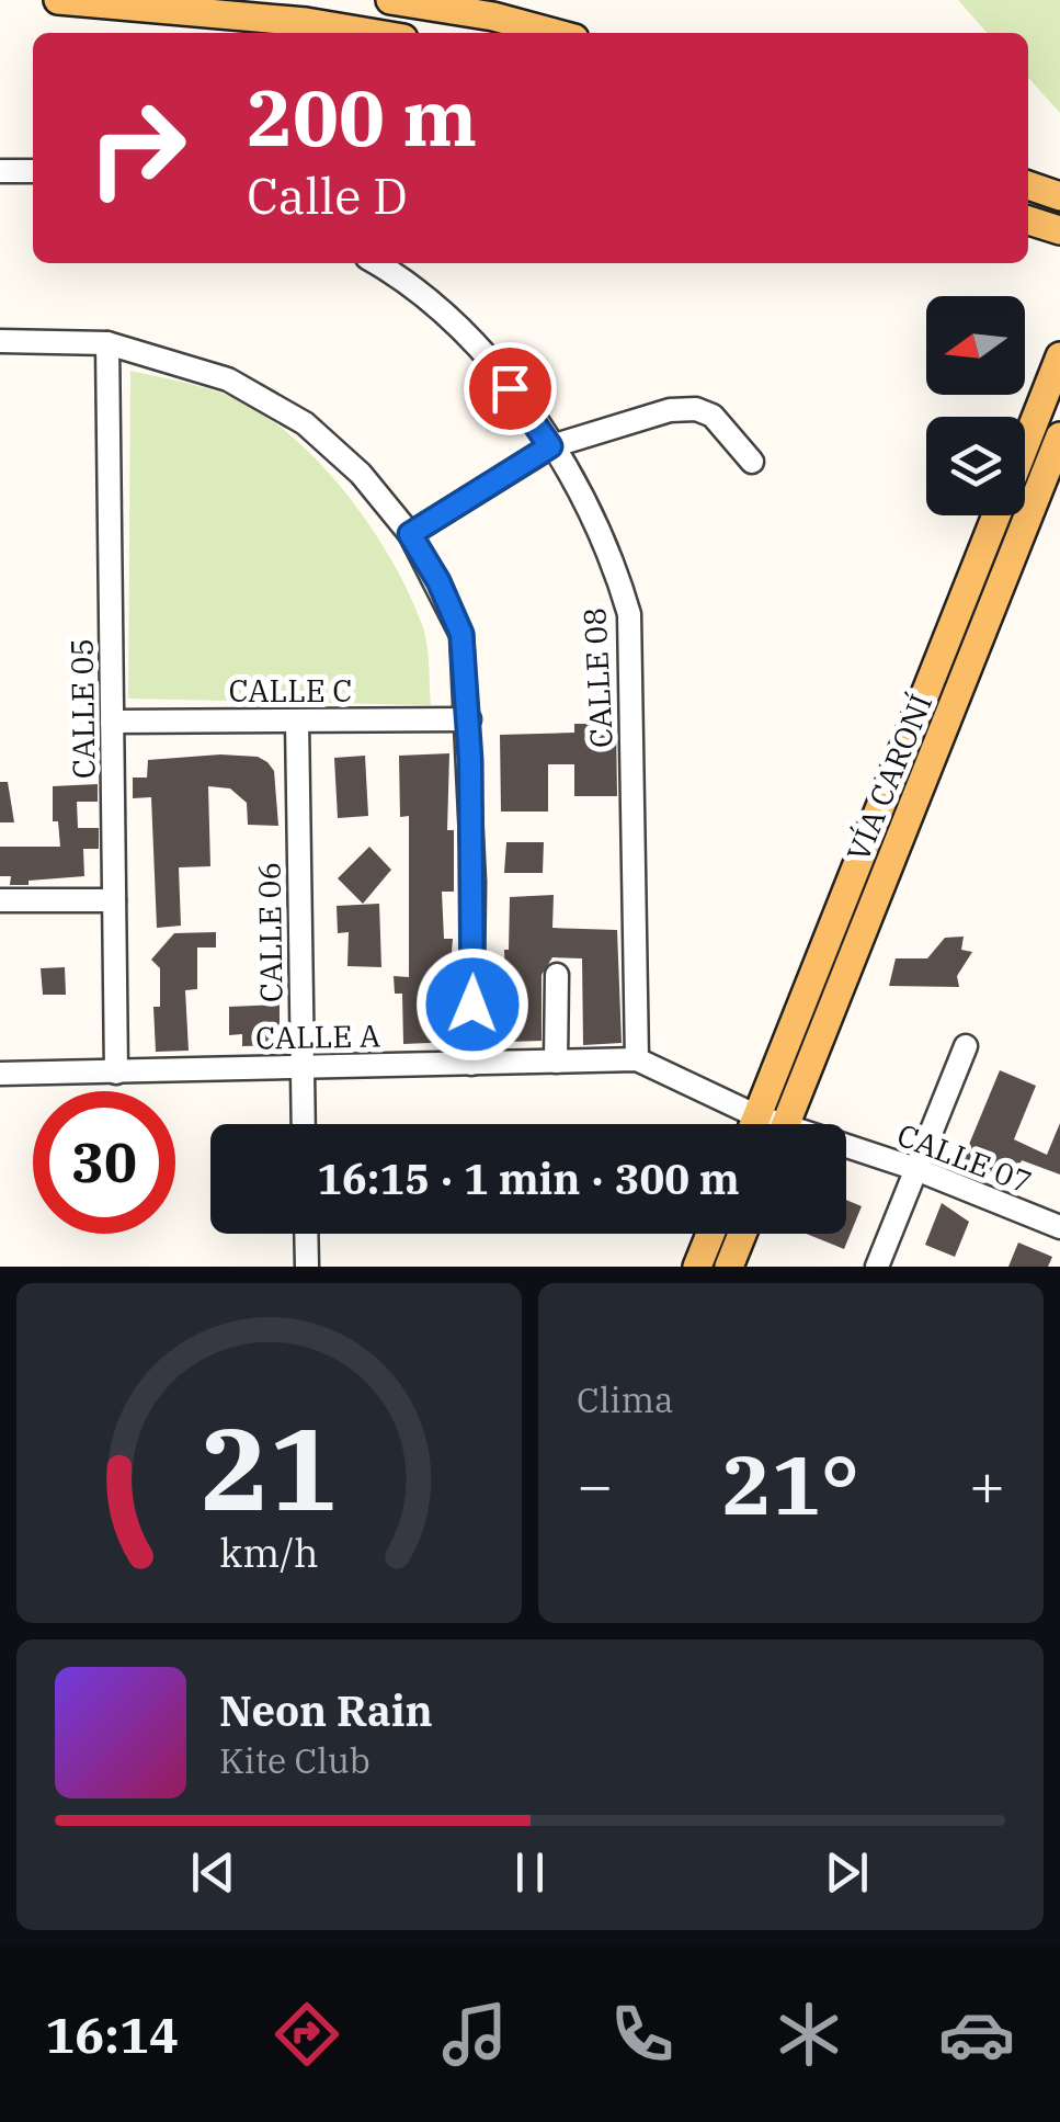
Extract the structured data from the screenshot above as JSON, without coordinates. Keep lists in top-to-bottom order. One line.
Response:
{"streets":{"main road":["VÍA CARONÍ"],"street":["CALLE 08","CALLE C","CALLE 05","CALLE 06","CALLE A","CALLE 07"]},"crossings":[["CALLE 08","CALLE A"],["CALLE C","CALLE 05"],["CALLE C","CALLE 06"],["CALLE 05","CALLE A"],["VÍA CARONÍ","CALLE A"],["VÍA CARONÍ","CALLE 07"],["CALLE 06","CALLE A"],["CALLE A","CALLE 07"]],"north":"left","page":{"turn":["200 m","Calle D"],"limit":"30","trip":"16:15 · 1 min · 300 m","tile":"Clima","heat":["−","21°","+"],"song":["Neon Rain","Kite Club"],"tabs":"16:14","gauge":["21","km/h"]}}
